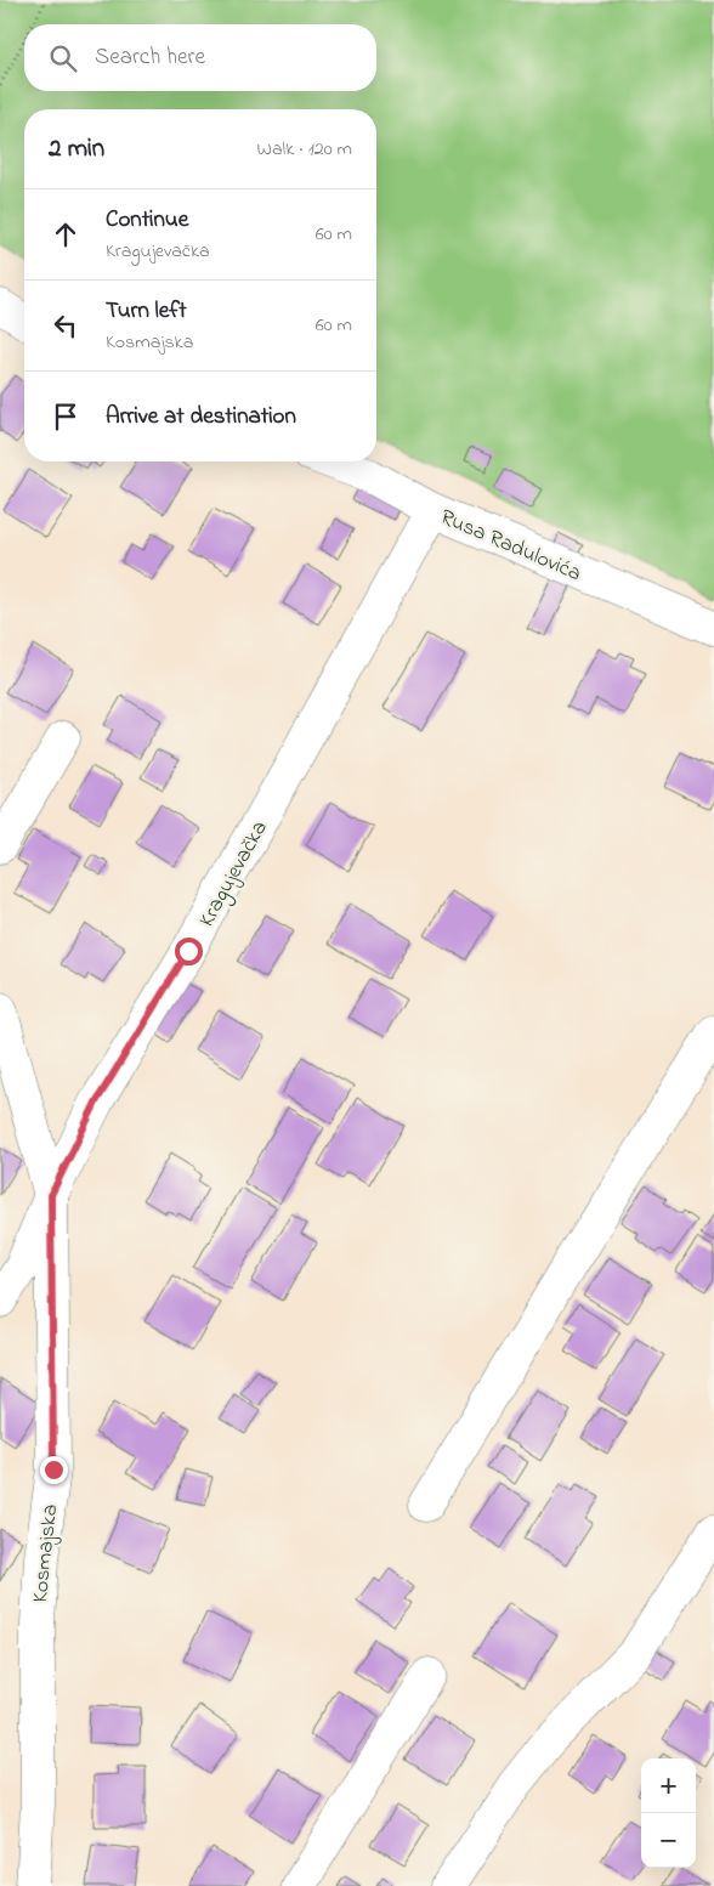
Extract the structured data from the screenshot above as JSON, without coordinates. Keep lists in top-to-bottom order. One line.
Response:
{"streets":{"street":["Rusa Radulovića","Kragujevačka","Kosmajska"]},"crossings":[["Rusa Radulovića","Kragujevačka"],["Kragujevačka","Kosmajska"]],"page":{"search":"Search here","heading":["2 min","Walk · 120 m"],"list":[["Continue","Kragujevačka","60 m"],["Turn left","Kosmajska","60 m"],"Arrive at destination"],"map_buttons":["+","−"]}}
